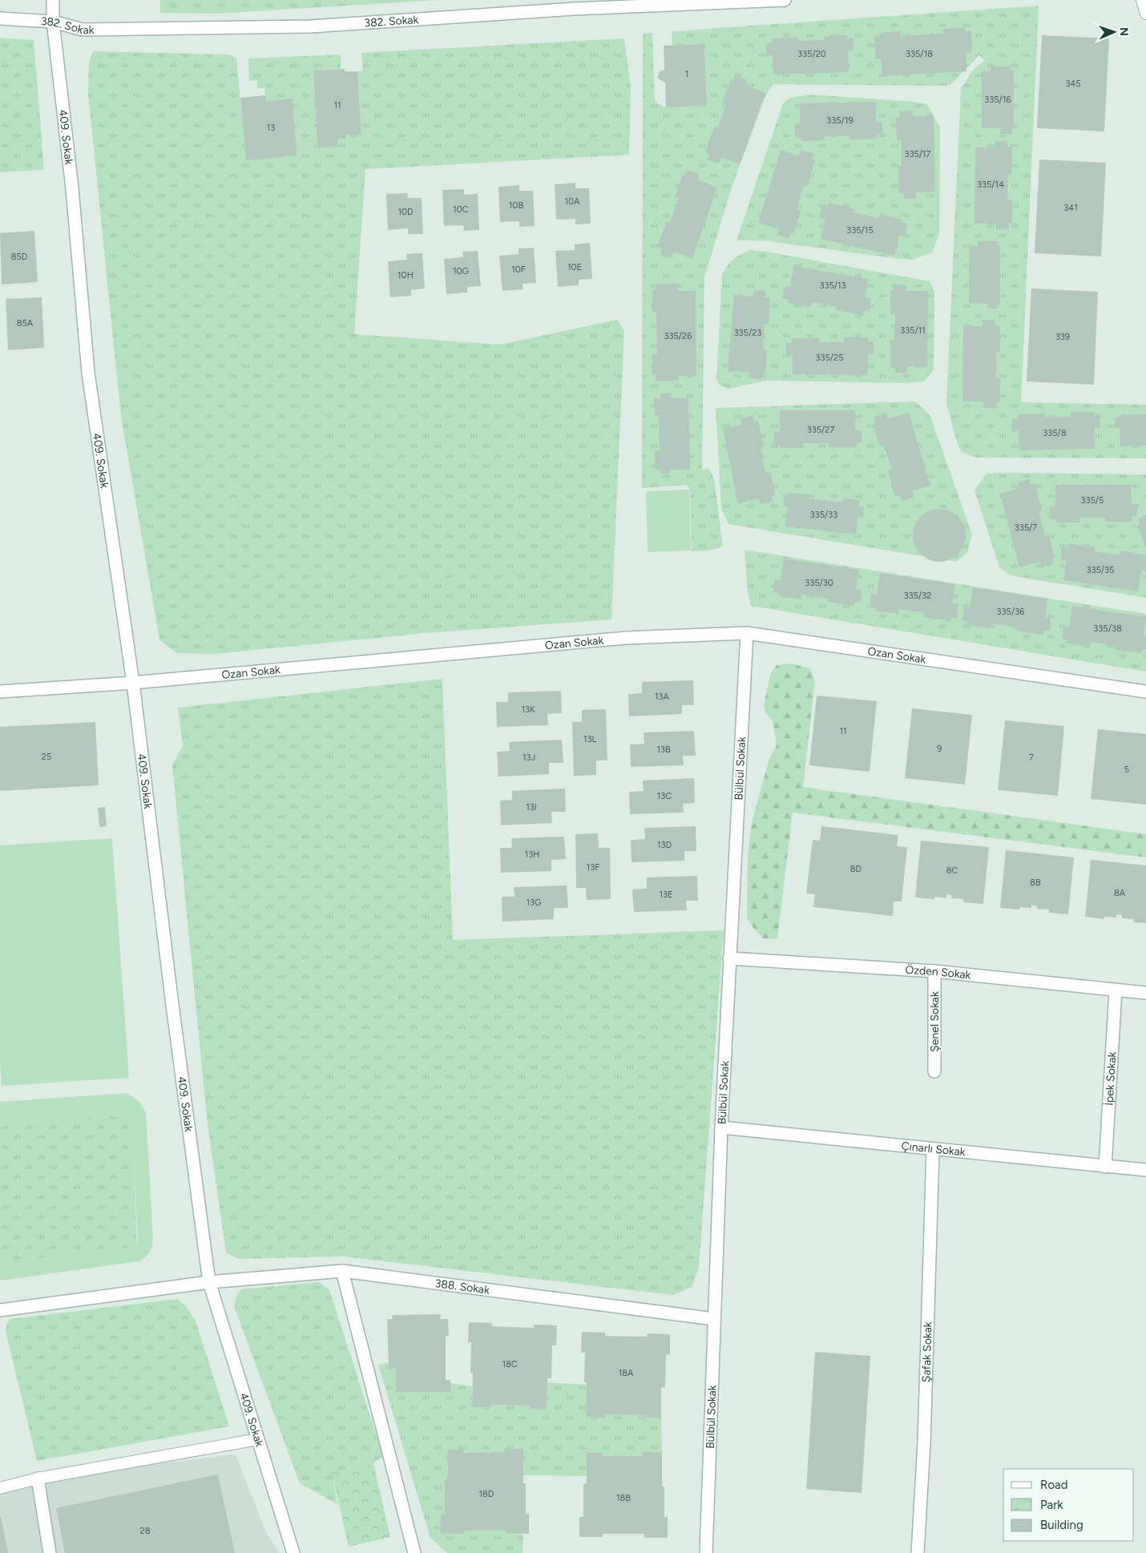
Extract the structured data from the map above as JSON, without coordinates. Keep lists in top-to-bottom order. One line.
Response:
{"streets":{"street":["382. Sokak","409. Sokak","Ozan Sokak","Bülbül Sokak","Özden Sokak","Şenel Sokak","İpek Sokak","Çınarlı Sokak","388. Sokak","Şafak Sokak"]},"crossings":[["382. Sokak","409. Sokak"],["409. Sokak","Ozan Sokak"],["409. Sokak","388. Sokak"],["Ozan Sokak","Bülbül Sokak"],["Bülbül Sokak","Özden Sokak"],["Bülbül Sokak","Çınarlı Sokak"],["Bülbül Sokak","388. Sokak"],["Özden Sokak","Şenel Sokak"],["Özden Sokak","İpek Sokak"],["İpek Sokak","Çınarlı Sokak"],["Çınarlı Sokak","Şafak Sokak"]],"house_numbers":["335/20","335/18","1","345","335/16","11","335/19","13","335/17","335/14","10A","10B","341","10C","10D","335/15","85D","10E","10F","10G","10H","335/13","85A","335/11","335/23","335/26","339","335/25","335/27","335/8","335/5","335/33","335/7","335/35","335/30","335/32","335/36","335/38","13A","13K","11","13L","9","13B","25","13J","7","5","13C","13I","13D","13H","13F","8D","8C","8B","8A","13E","13G","18C","18A","18D","18B","28"],"legend":["Road","Park","Building"],"north":"right"}
